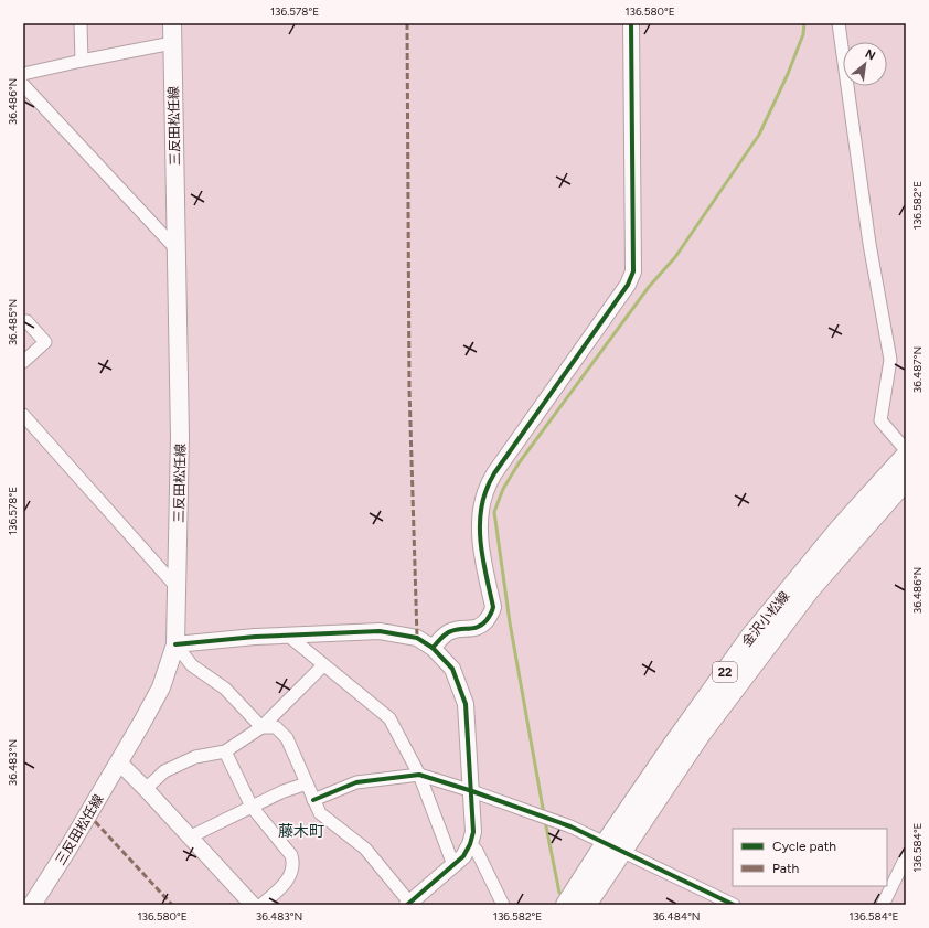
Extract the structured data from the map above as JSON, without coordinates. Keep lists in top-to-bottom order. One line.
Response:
{"streets":{"main road":["三反田松任線","金沢小松線","22"]},"districts":["藤木町"],"legend":["Cycle path","Path"],"north":"top right","coordinates":["136.578°E","136.580°E","36.486°N","136.582°E","36.485°N","36.487°N","36.483°N","136.584°E","36.484°N"]}
